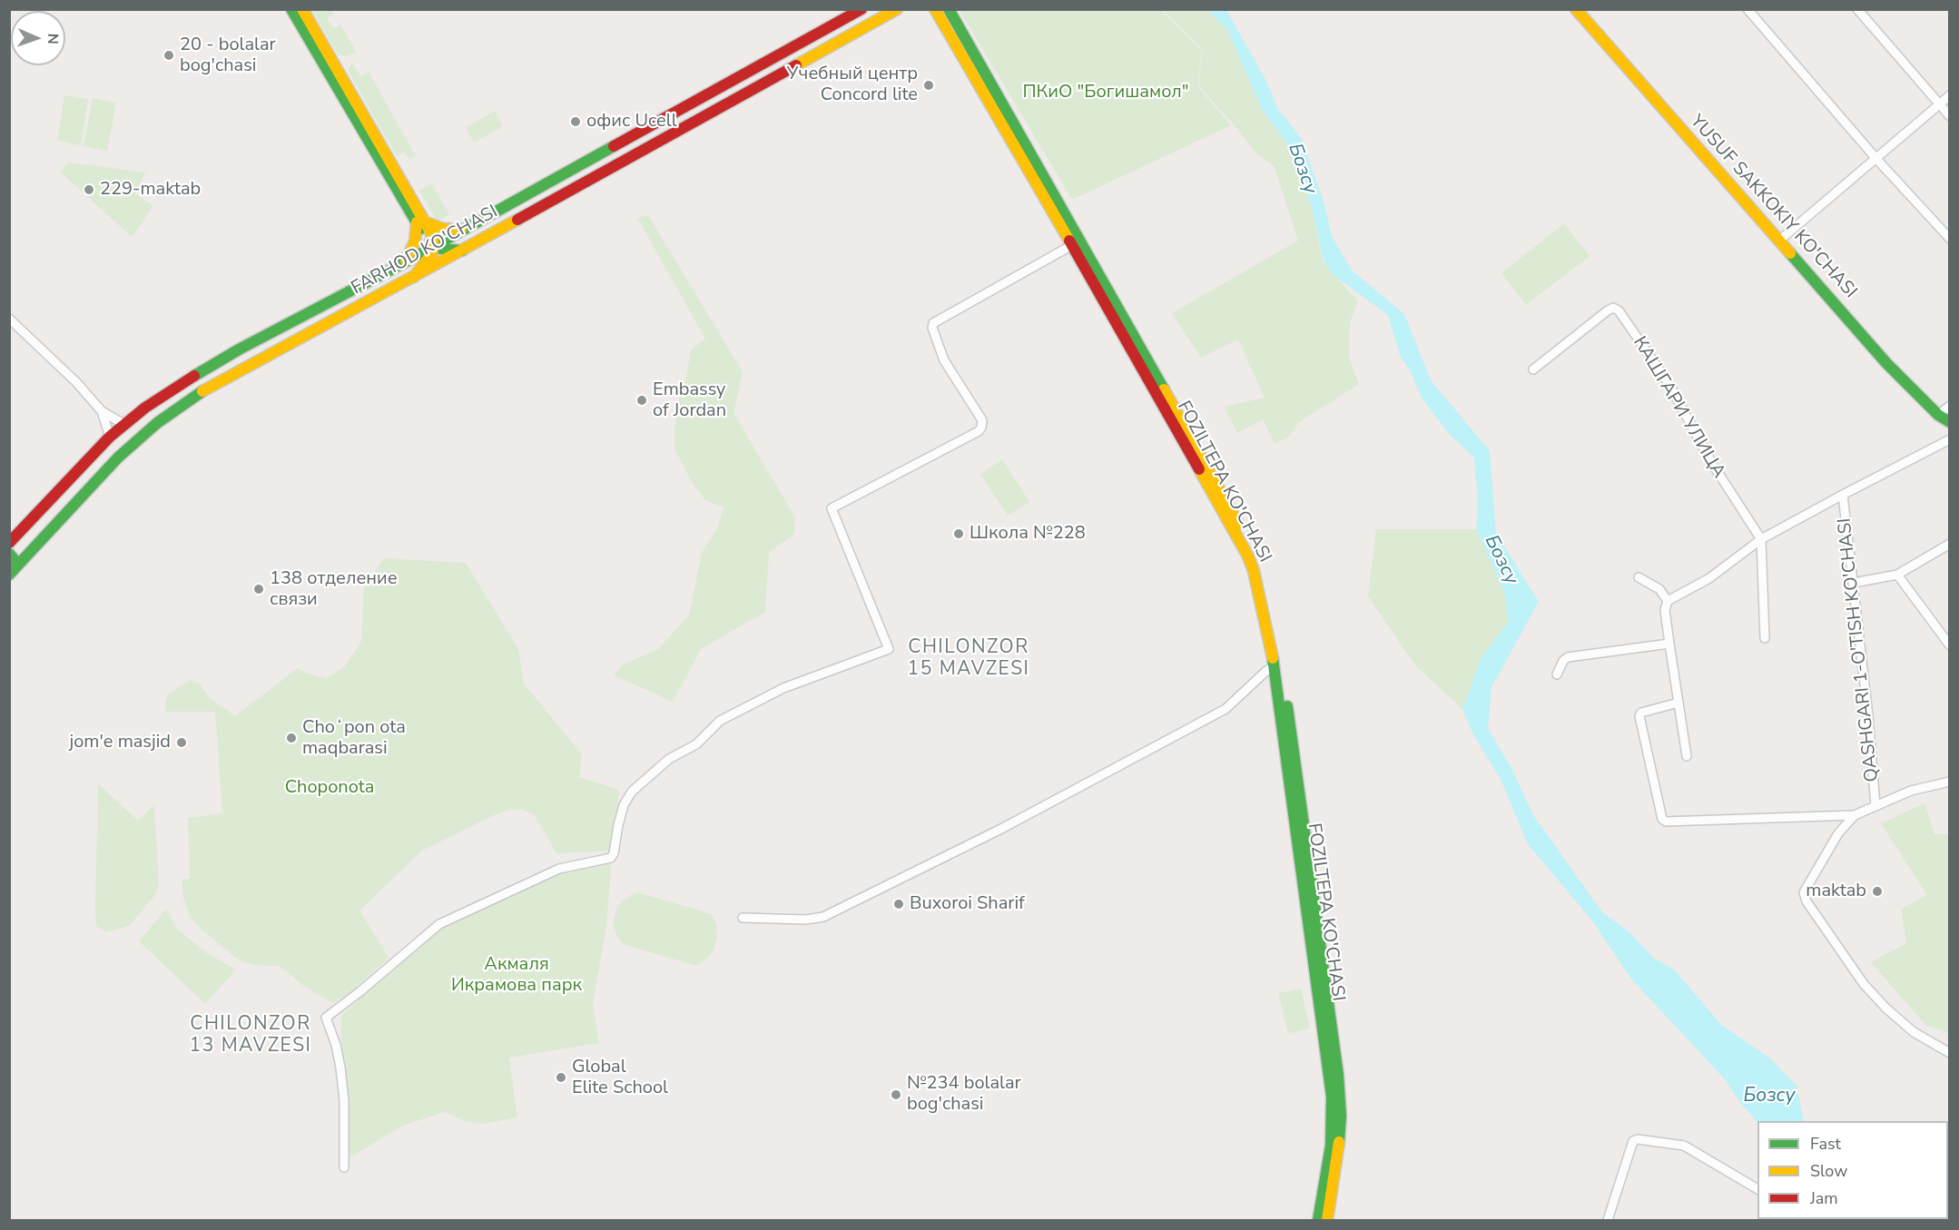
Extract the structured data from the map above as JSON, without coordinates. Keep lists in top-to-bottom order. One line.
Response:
{"streets":{"main road":["YUSUF SAKKOKIY KO'CHASI","FARHOD KO'CHASI","FOZILTEPA KO'CHASI"],"street":["КАШГАРИ УЛИЦА","QASHGARI 1-O'TISH KO'CHASI"]},"districts":["CHILONZOR 15 MAVZESI","CHILONZOR 13 MAVZESI"],"water":["Бозсу"],"parks":["ПКиО \"Богишамол\"","Choponota","Акмаля Икрамова парк"],"places":["20 - bolalar bog'chasi","Учебный центр Concord lite","офис Ucell","229-maktab","Embassy of Jordan","Школа №228","138 отделение связи","Choʻpon ota maqbarasi","jom'e masjid","maktab","Buxoroi Sharif","Global Elite School","№234 bolalar bog'chasi"],"legend":["Fast","Slow","Jam"],"north":"right"}
